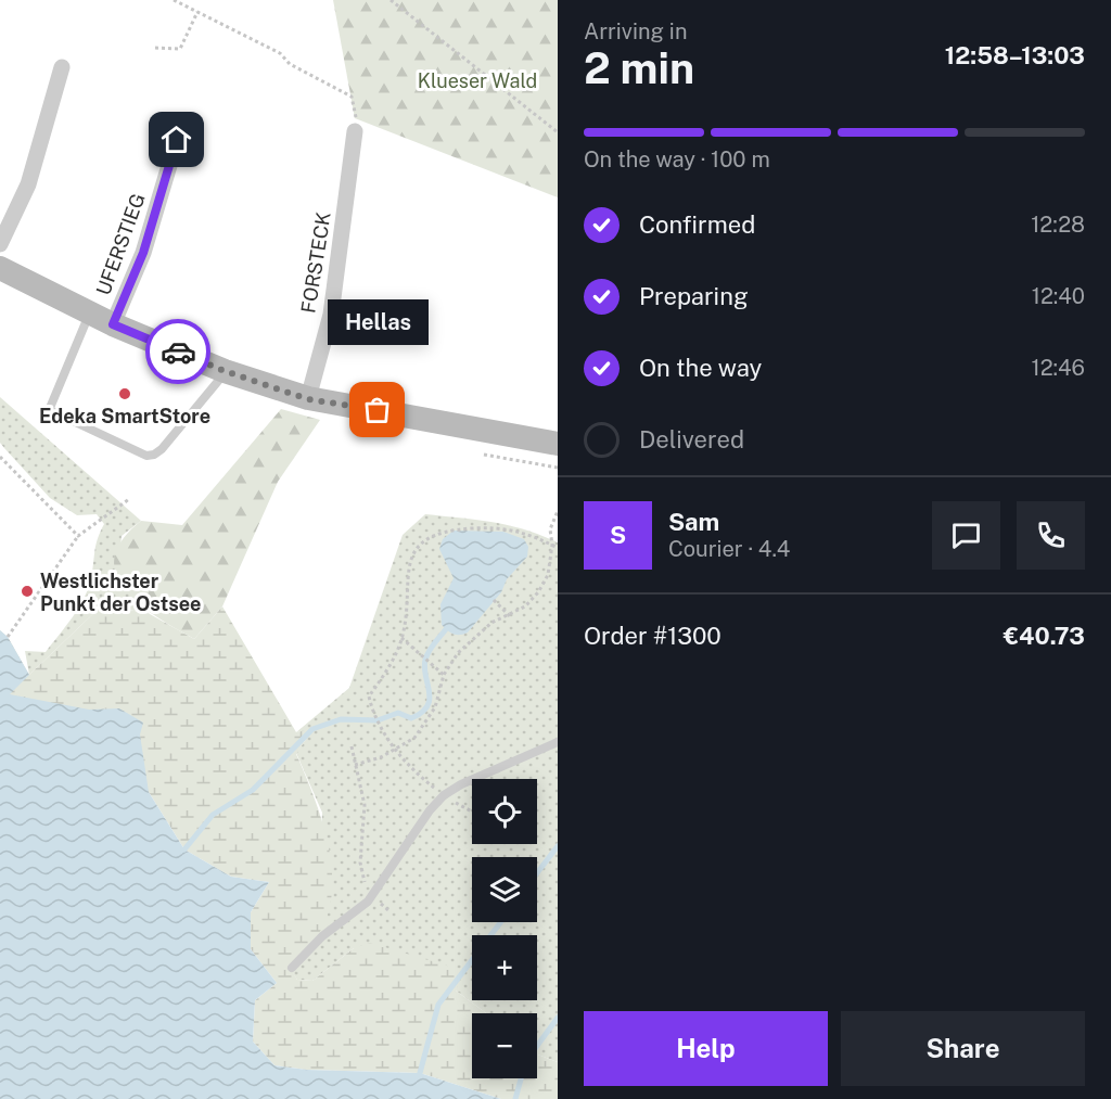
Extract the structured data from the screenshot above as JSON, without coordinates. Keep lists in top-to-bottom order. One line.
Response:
{"streets":{"street":["UFERSTIEG","FORSTECK"]},"parks":["Klueser Wald"],"places":["Edeka SmartStore","Hellas","Westlichster Punkt der Ostsee"],"page":{"heading":["2 min","Arriving in","12:58–13:03"],"panel":["Sam","Courier · 4.4","Order #1300","€40.73"],"bar":"On the way · 100 m","list":[["Confirmed","12:28"],["Preparing","12:40"],["On the way","12:46"],"Delivered"],"bubble":"Hellas","round":"S","map_buttons":["+","−"],"buttons":["Help","Share"]}}
